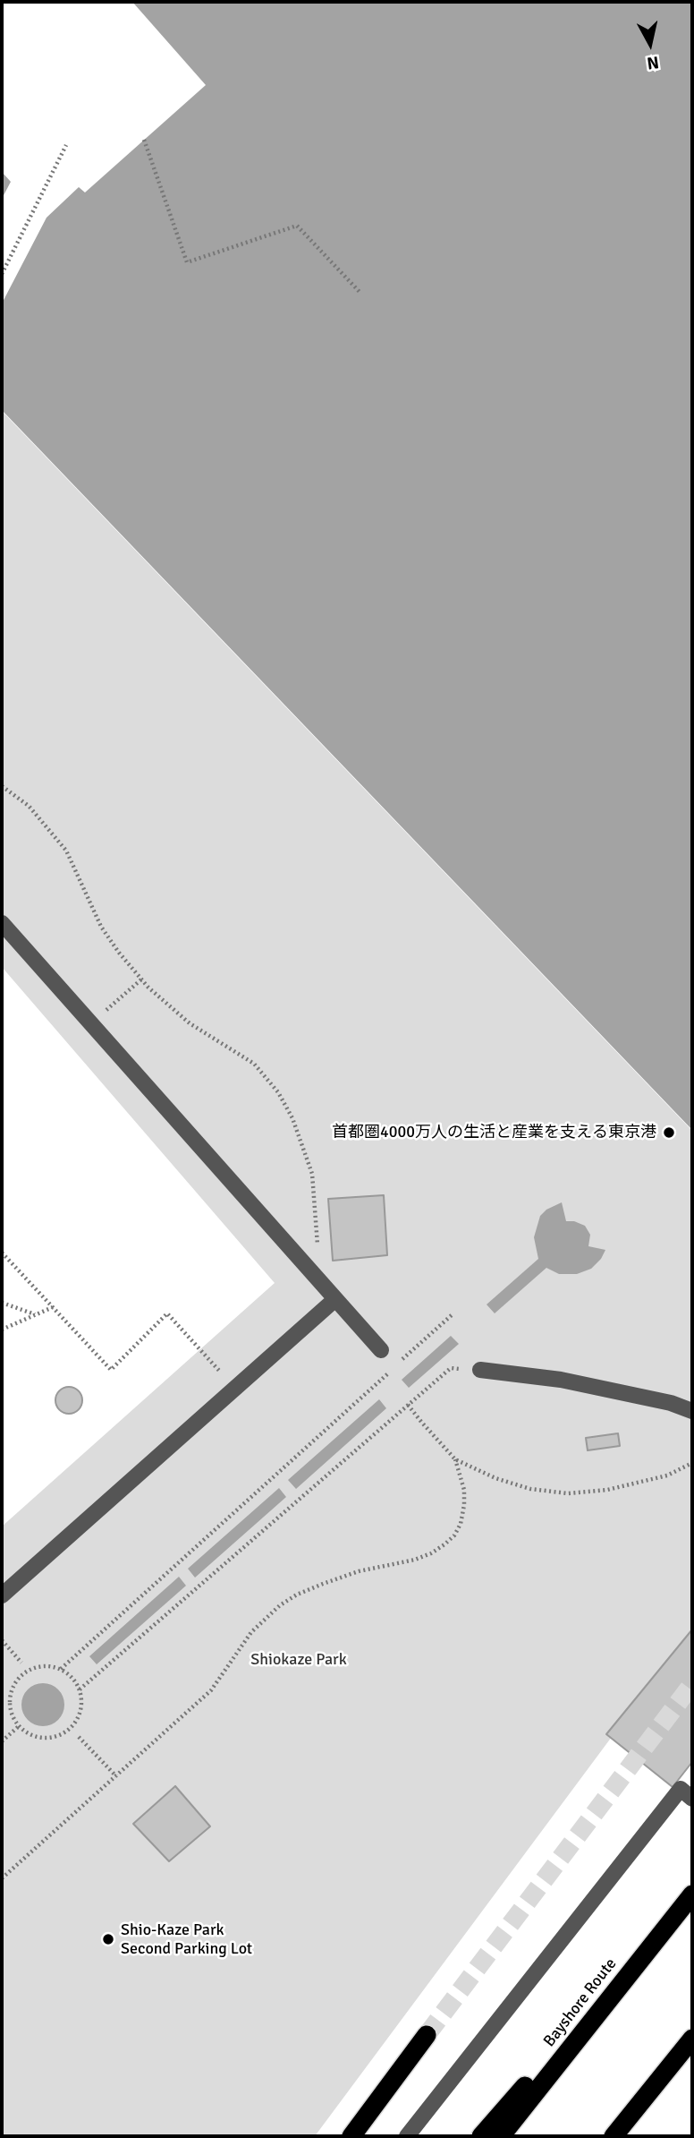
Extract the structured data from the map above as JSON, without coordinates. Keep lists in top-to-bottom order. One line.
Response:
{"streets":{"highway":["Bayshore Route"]},"parks":["Shiokaze Park"],"places":["首都圏4000万人の生活と産業を支える東京港","Shio-Kaze Park Second Parking Lot"],"north":"bottom"}
